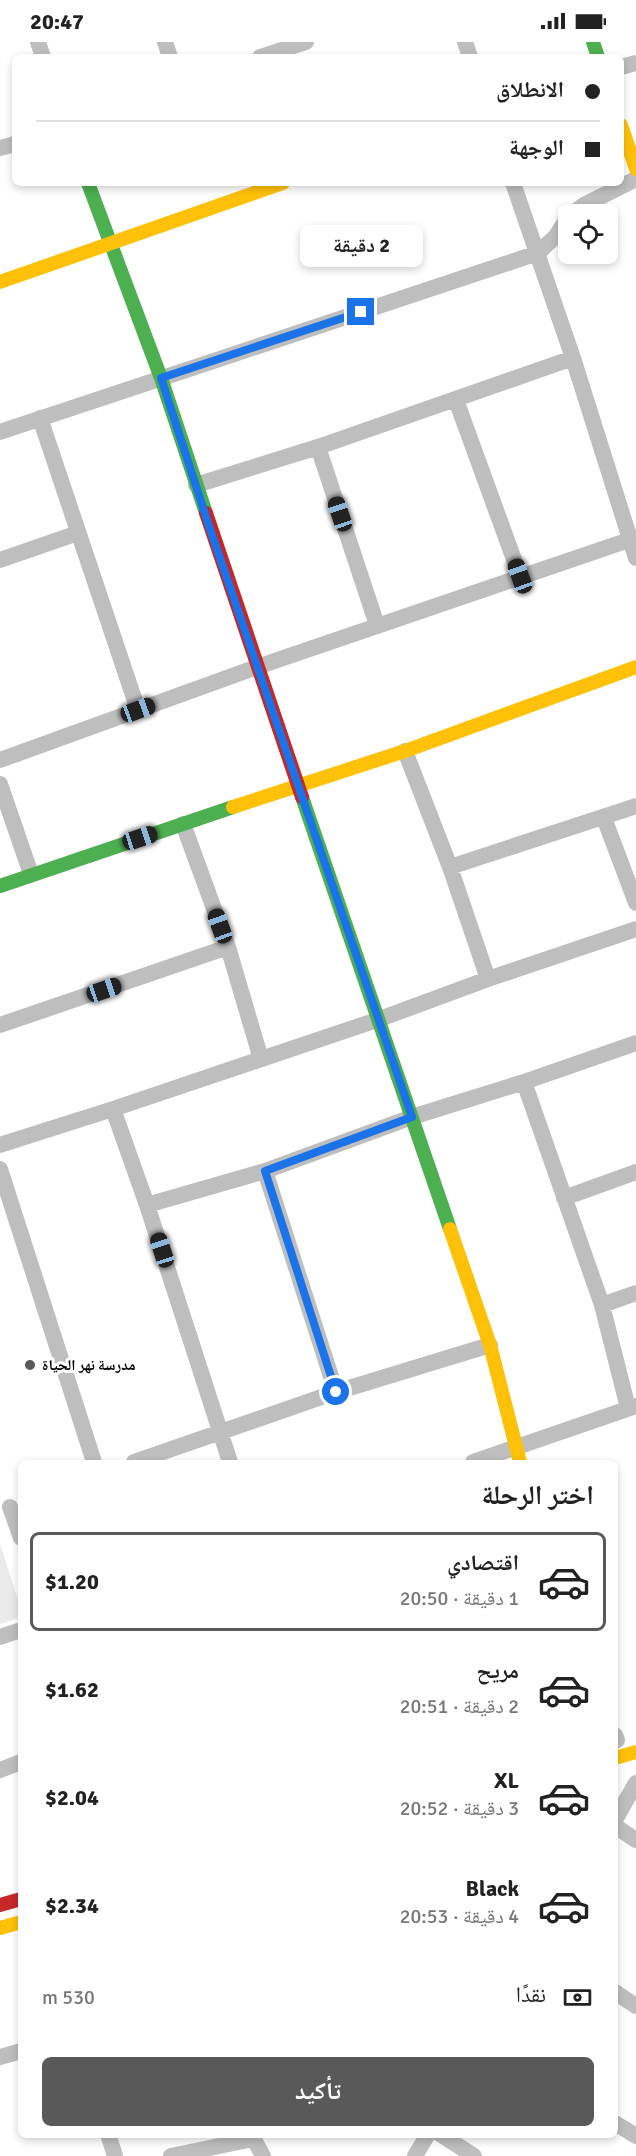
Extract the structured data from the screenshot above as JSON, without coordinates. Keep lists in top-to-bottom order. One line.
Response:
{"places":["مدرسة نهر الحياة"],"page":{"status":"20:47","banner":["الانطلاق","الوجهة"],"bubble":"2 دقيقة","heading":"اختر الرحلة","list":[{"name":"اقتصادي","note":"1 دقيقة · 20:50","value":"$1.20"},{"name":"مريح","note":"2 دقيقة · 20:51","value":"$1.62"},{"name":"XL","note":"3 دقيقة · 20:52","value":"$2.04"},{"name":"Black","note":"4 دقيقة · 20:53","value":"$2.34"}],"pay":["نقدًا","530 m"],"buttons":"تأكيد"}}
